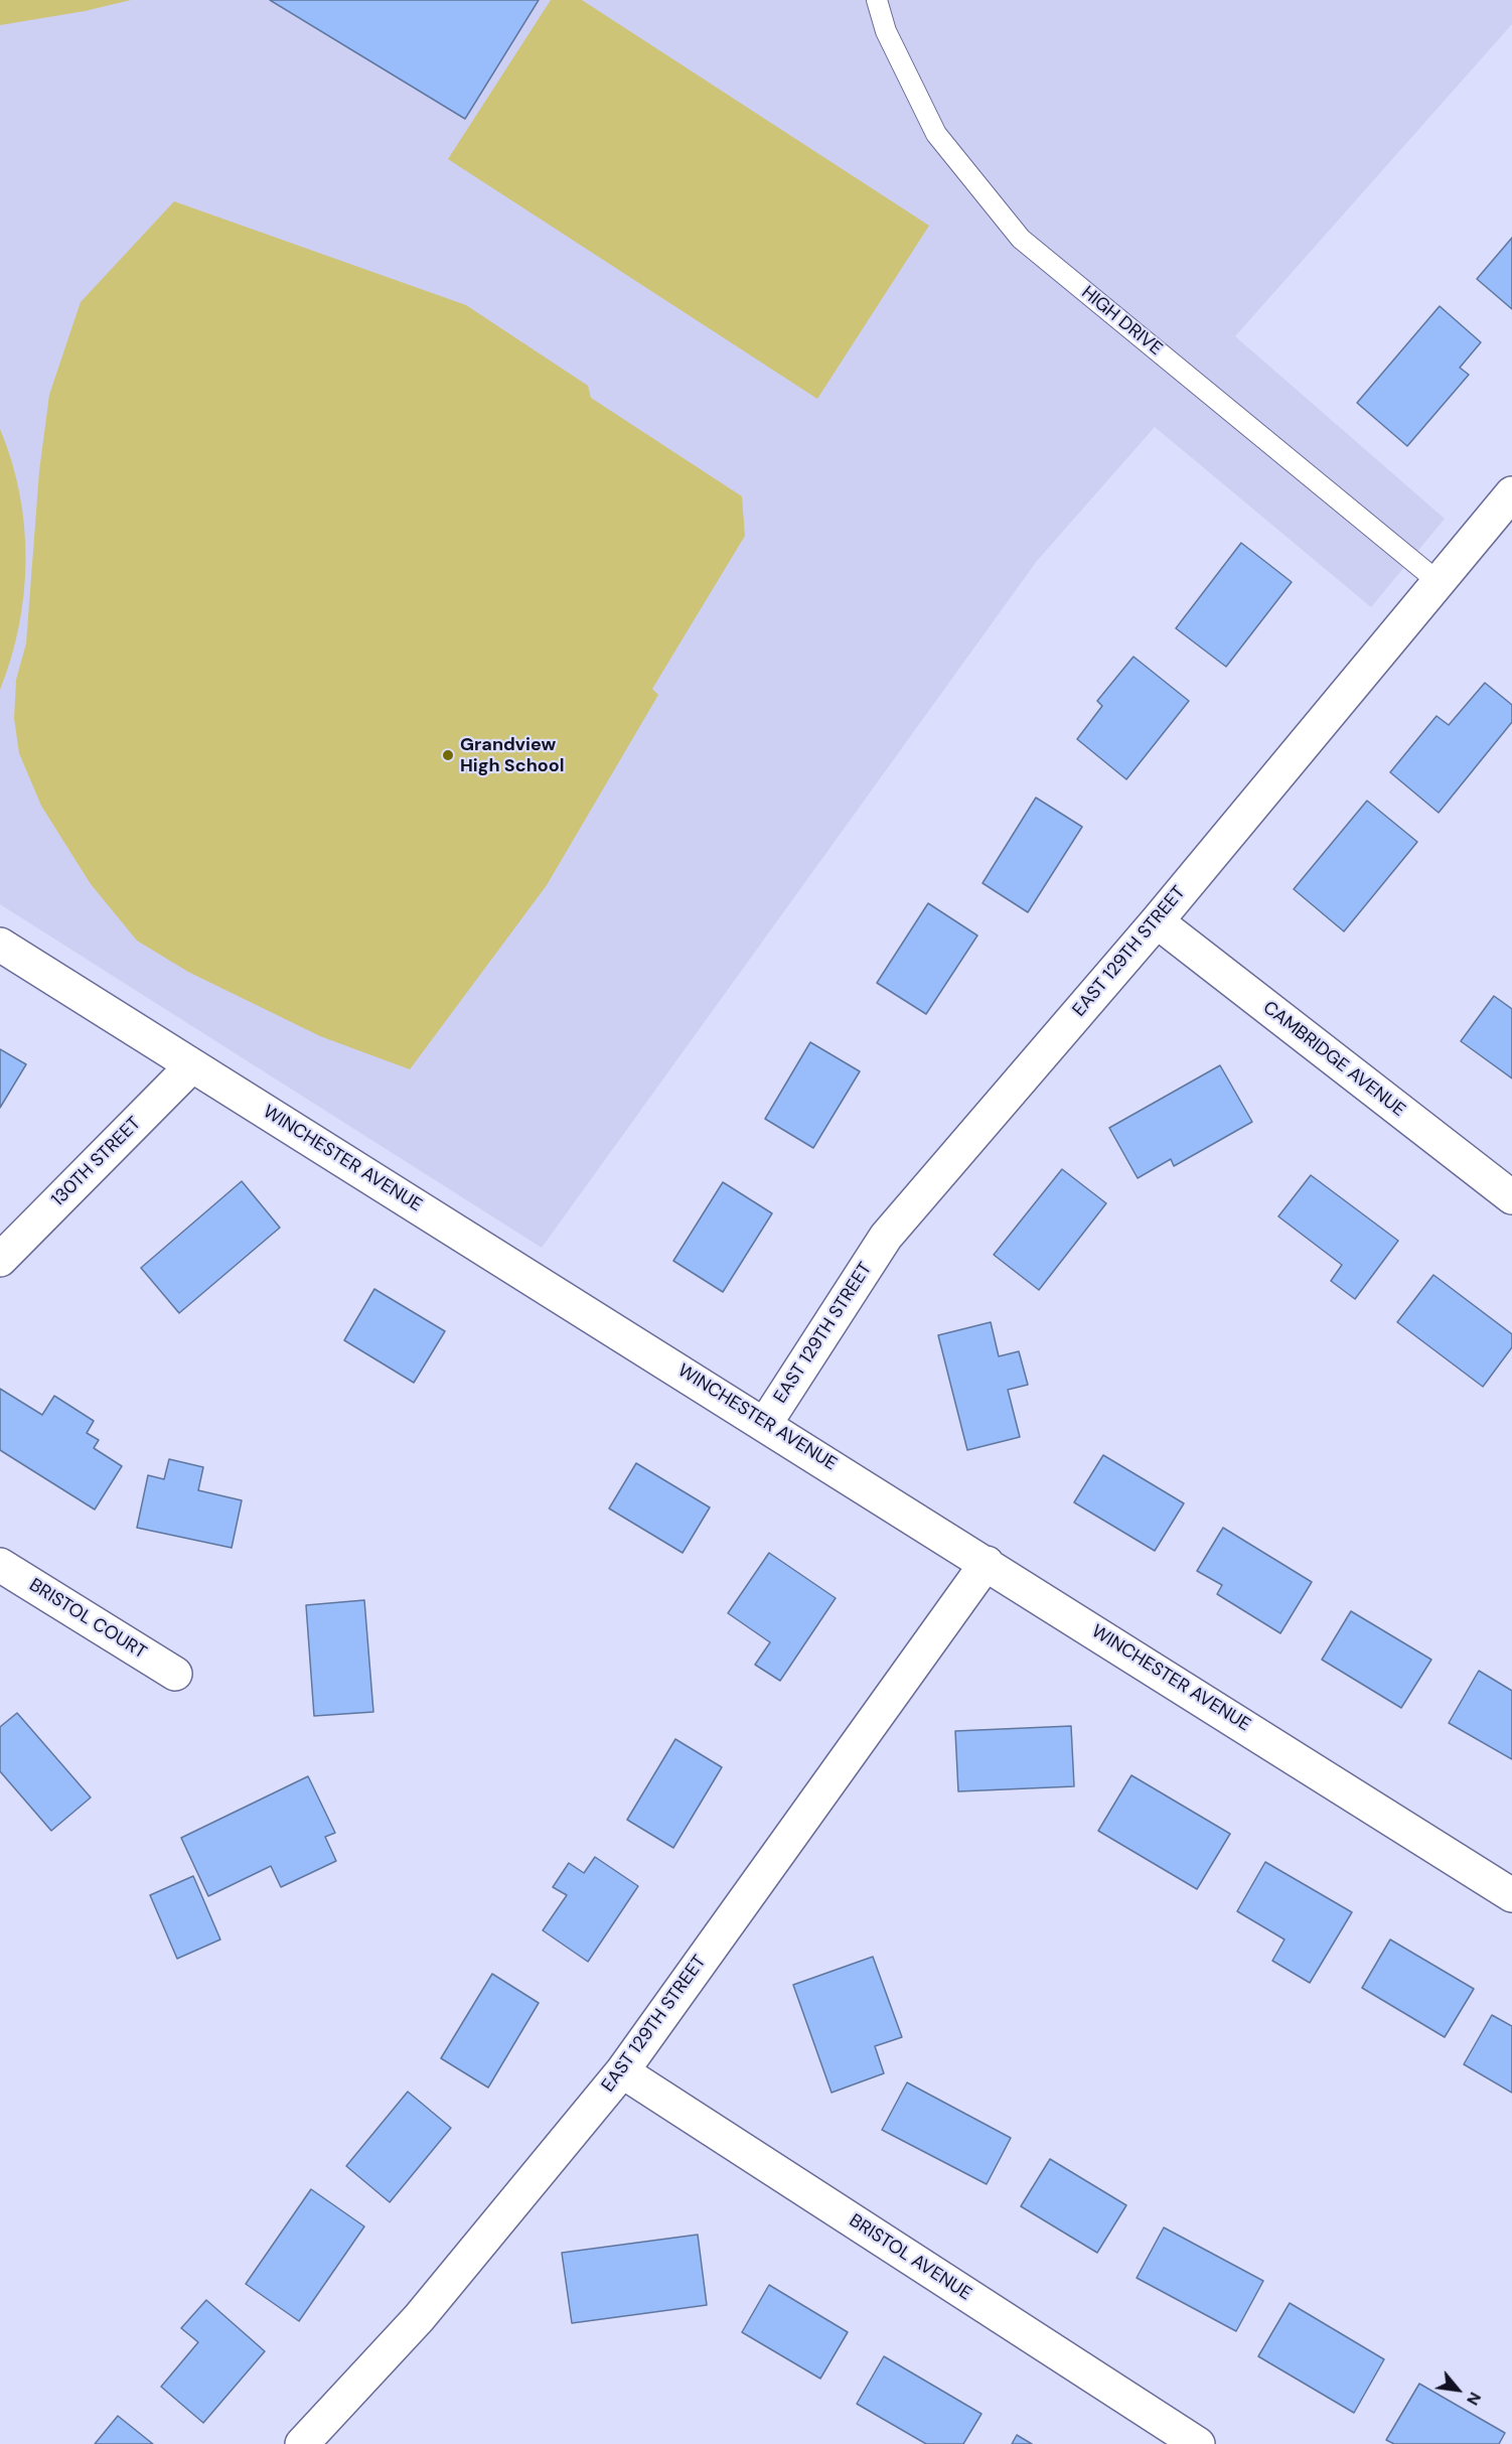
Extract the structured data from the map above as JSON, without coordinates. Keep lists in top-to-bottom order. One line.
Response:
{"streets":{"street":["EAST 129TH STREET","CAMBRIDGE AVENUE","WINCHESTER AVENUE","130TH STREET","BRISTOL COURT","BRISTOL AVENUE"],"lane":["HIGH DRIVE"]},"crossings":[["HIGH DRIVE","EAST 129TH STREET"],["EAST 129TH STREET","CAMBRIDGE AVENUE"],["EAST 129TH STREET","WINCHESTER AVENUE"],["EAST 129TH STREET","BRISTOL AVENUE"],["WINCHESTER AVENUE","130TH STREET"]],"places":["Grandview High School"],"north":"bottom right"}
